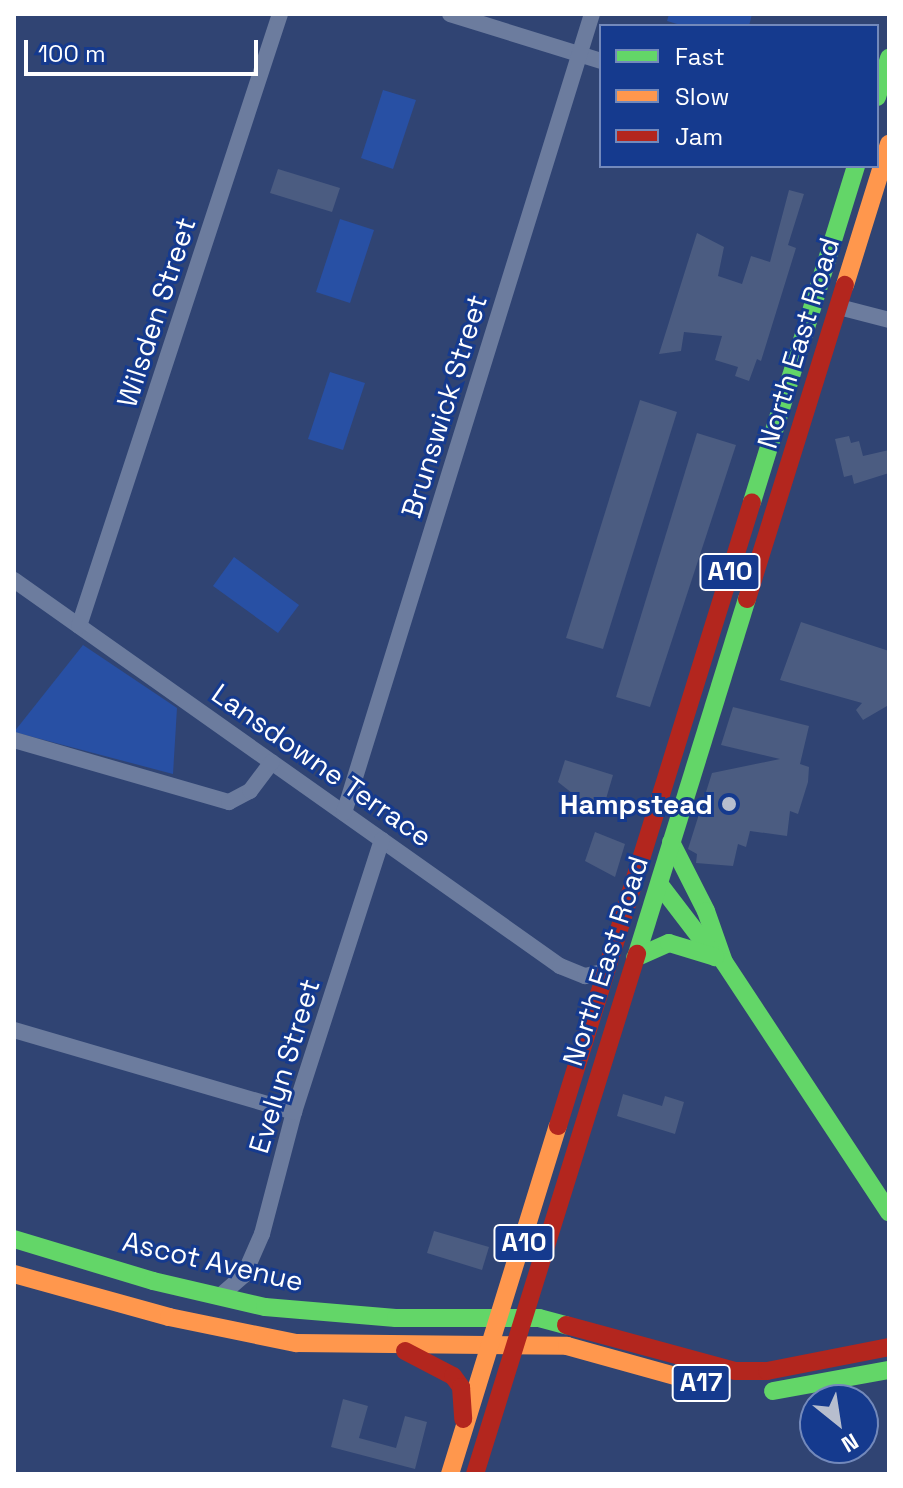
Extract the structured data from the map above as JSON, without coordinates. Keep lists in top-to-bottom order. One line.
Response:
{"streets":{"main road":["North East Road","A10","Ascot Avenue","A17"],"street":["Wilsden Street","Brunswick Street","Lansdowne Terrace","Evelyn Street"]},"crossings":[["Wilsden Street","Lansdowne Terrace"],["North East Road","Lansdowne Terrace"],["North East Road","Ascot Avenue"],["North East Road","A17"],["Brunswick Street","Lansdowne Terrace"],["Lansdowne Terrace","Evelyn Street"],["Evelyn Street","Ascot Avenue"],["Ascot Avenue","A17"]],"places":["Hampstead"],"legend":["Fast","Slow","Jam"],"scale_bar":"100 m","north":"bottom right"}
